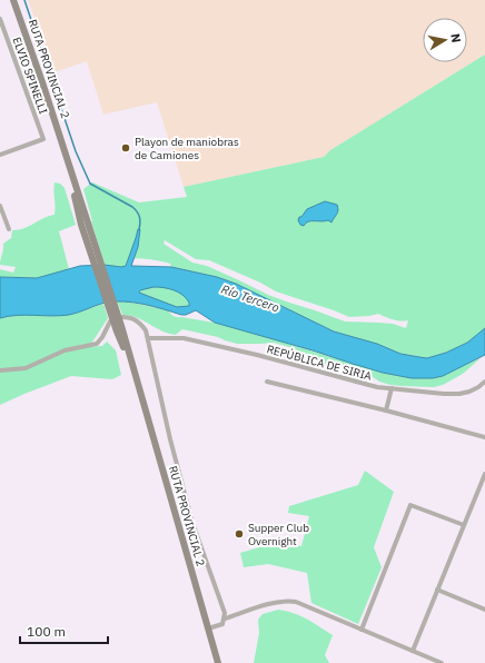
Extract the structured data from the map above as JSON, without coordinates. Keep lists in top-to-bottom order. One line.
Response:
{"streets":{"main road":["RUTA PROVINCIAL 2"],"street":["ELVIO SPINELLI","REPÚBLICA DE SIRIA"]},"water":["Río Tercero"],"places":["Playon de maniobras de Camiones","Supper Club Overnight"],"scale_bar":"100 m","north":"right"}
